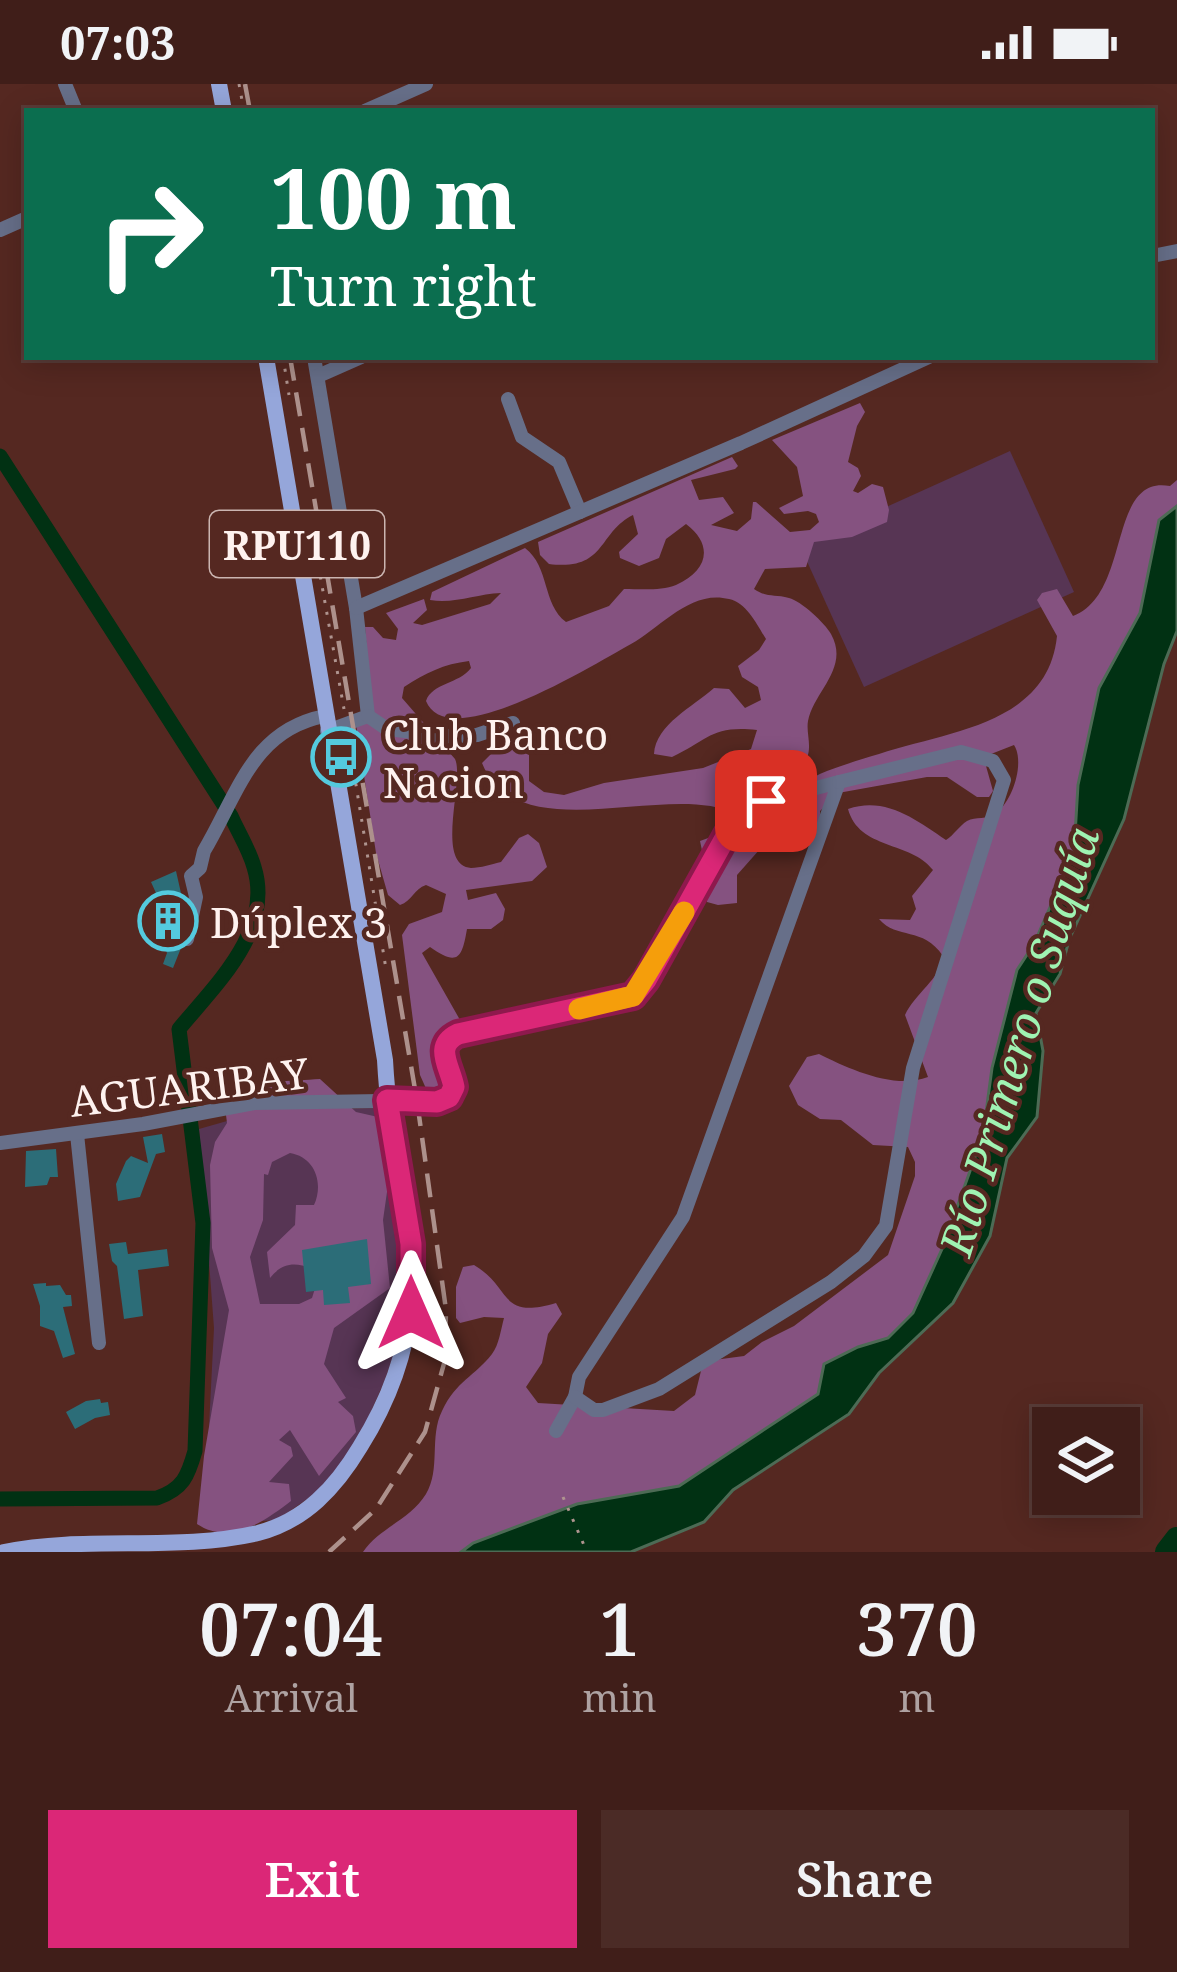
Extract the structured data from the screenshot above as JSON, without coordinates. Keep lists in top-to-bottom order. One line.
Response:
{"streets":{"main road":["RPU110"],"street":["AGUARIBAY"]},"crossings":[["RPU110","AGUARIBAY"]],"water":["Río Primero o Suquía"],"places":{"bus stop":["Club Banco Nacion"],"building":["Dúplex 3"]},"page":{"status":"07:03","turn":["100 m","Turn right"],"eta":["07:04","Arrival","1","min","370","m"],"buttons":["Exit","Share"]}}
